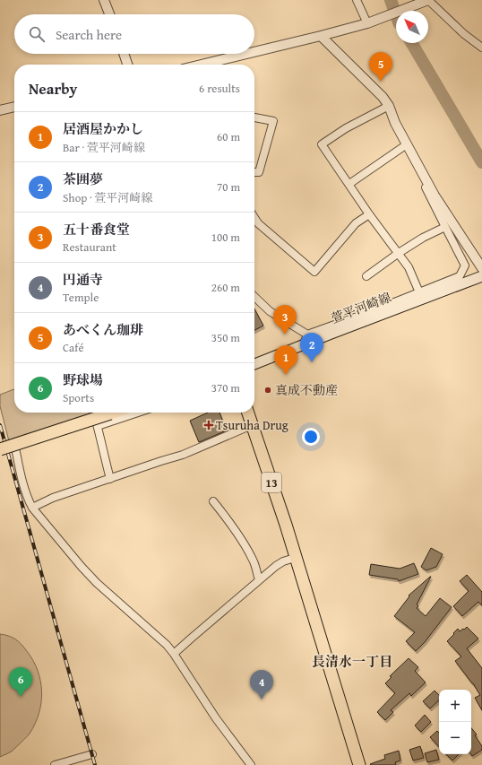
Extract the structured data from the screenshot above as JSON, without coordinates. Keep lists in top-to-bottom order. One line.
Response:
{"streets":{"main road":["萱平河崎線","13"]},"districts":["長清水一丁目"],"places":{"other":["真成不動産"],"health":["Tsuruha Drug"]},"north":"top left","page":{"search":"Search here","pins":["5","3","2","1","6","4"],"heading":["Nearby","6 results"],"list":[{"mark":"1","name":"居酒屋かかし","note":"Bar · 萱平河崎線","value":"60 m"},{"mark":"2","name":"茶囲夢","note":"Shop · 萱平河崎線","value":"70 m"},{"mark":"3","name":"五十番食堂","note":"Restaurant","value":"100 m"},{"mark":"4","name":"円通寺","note":"Temple","value":"260 m"},{"mark":"5","name":"あべくん珈琲","note":"Café","value":"350 m"},{"mark":"6","name":"野球場","note":"Sports","value":"370 m"}],"map_buttons":["+","−"]}}
